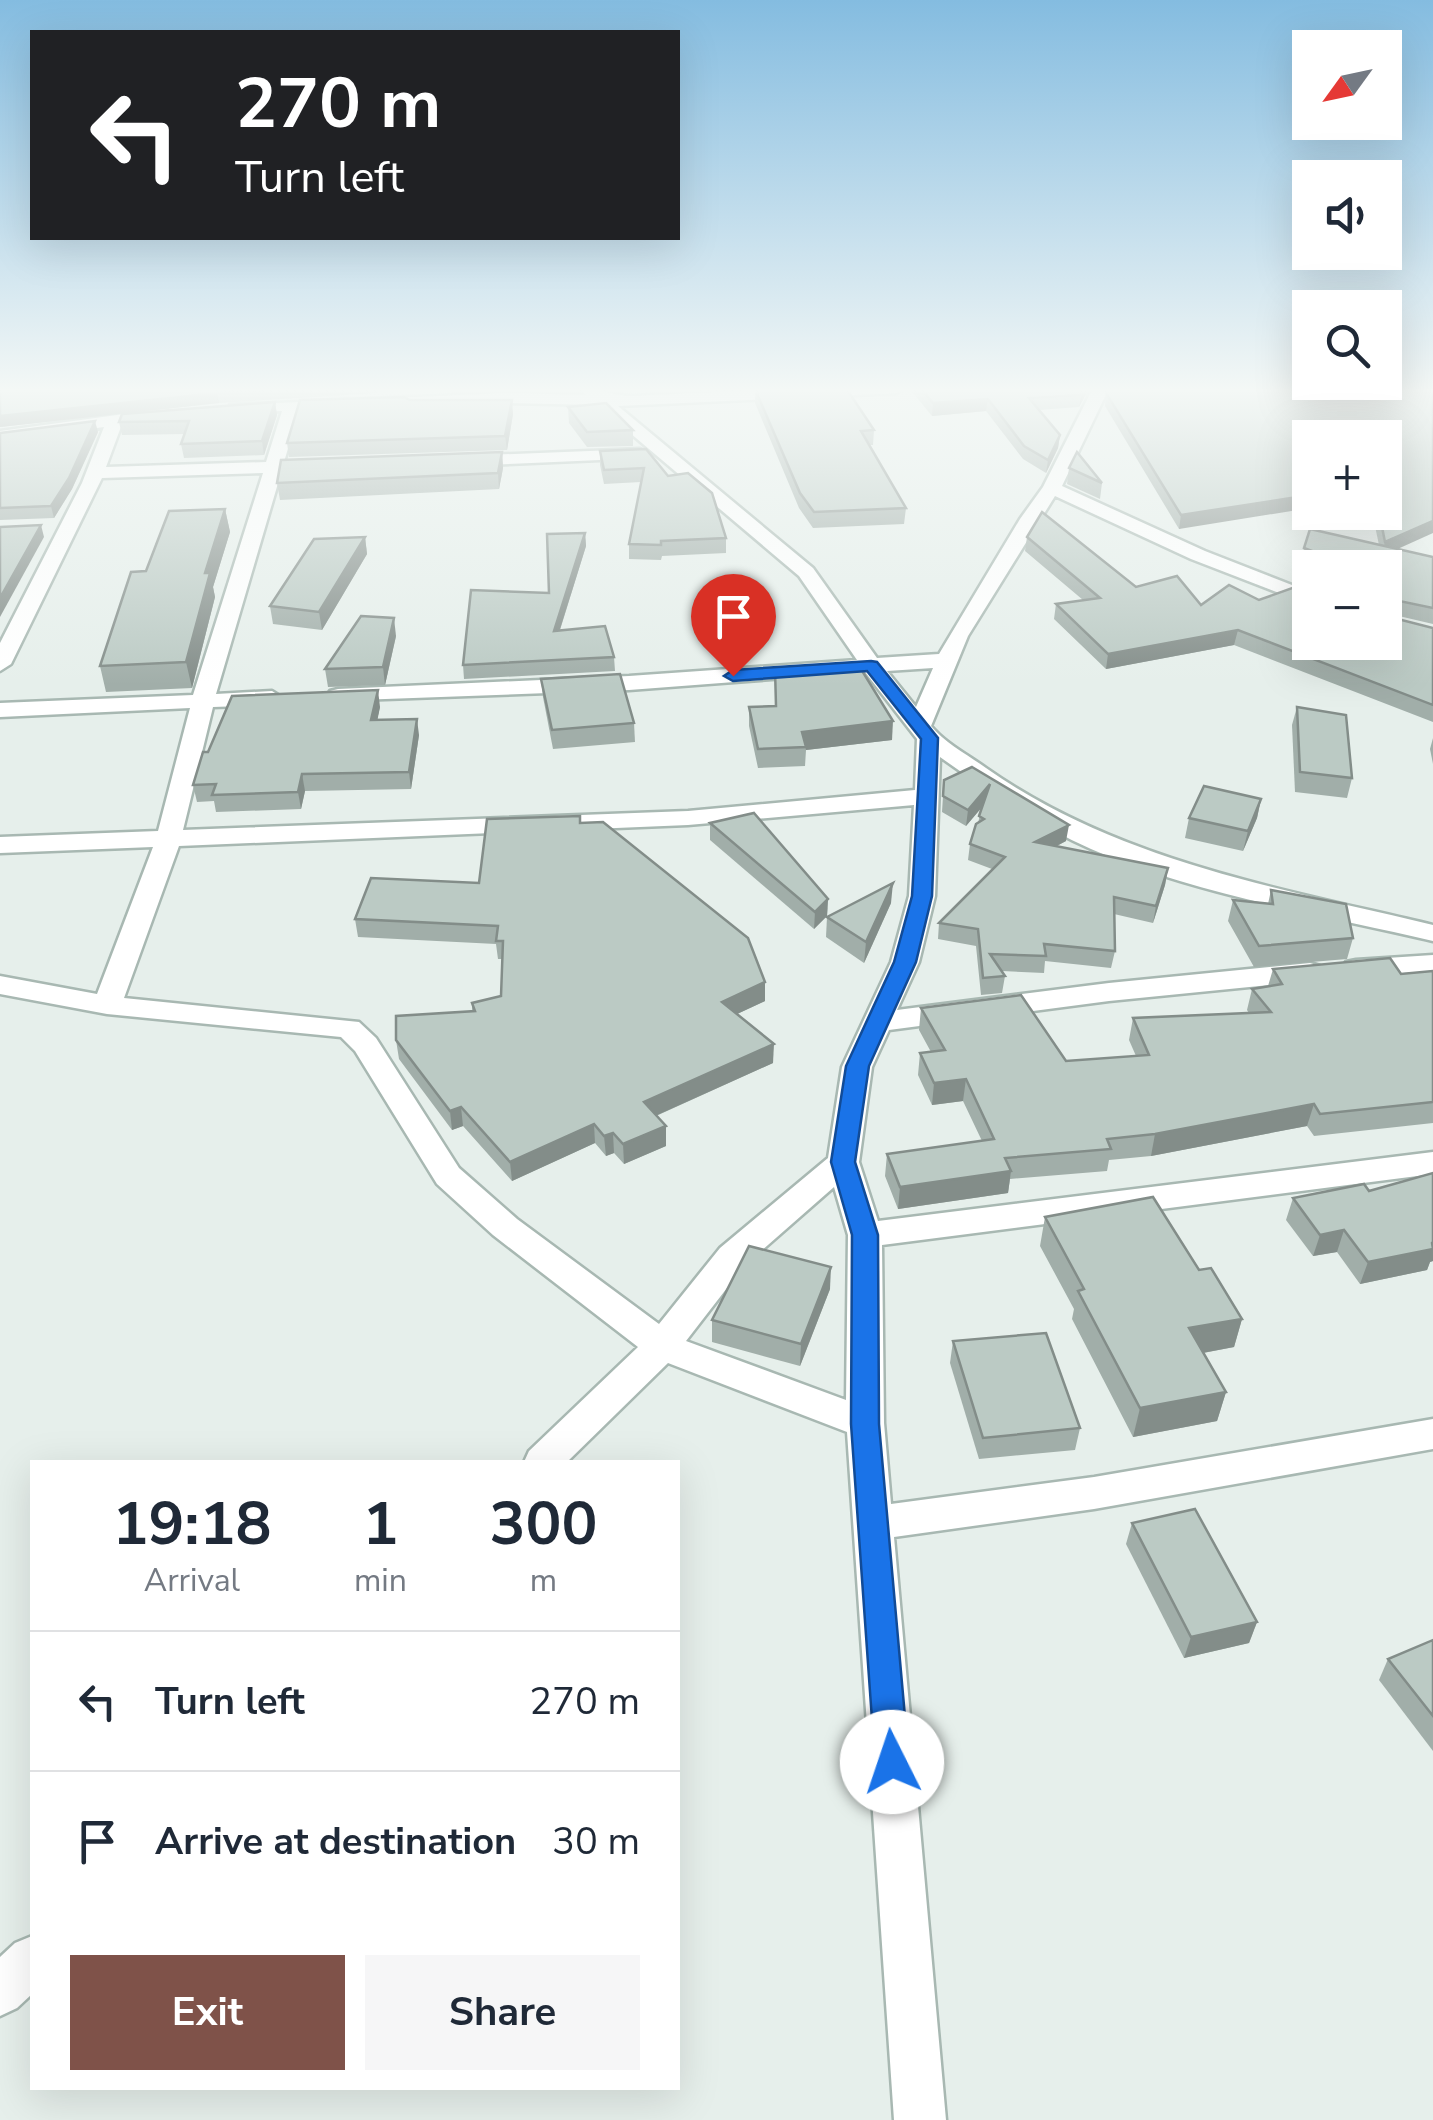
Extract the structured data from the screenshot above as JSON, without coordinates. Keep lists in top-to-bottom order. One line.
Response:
{"north":"bottom left","page":{"map_buttons":["+","−"],"turn":["270 m","Turn left"],"eta":["19:18","Arrival","1","min","300","m"],"list":[{"name":"Turn left","value":"270 m"},{"name":"Arrive at destination","value":"30 m"}],"buttons":["Exit","Share"]}}
